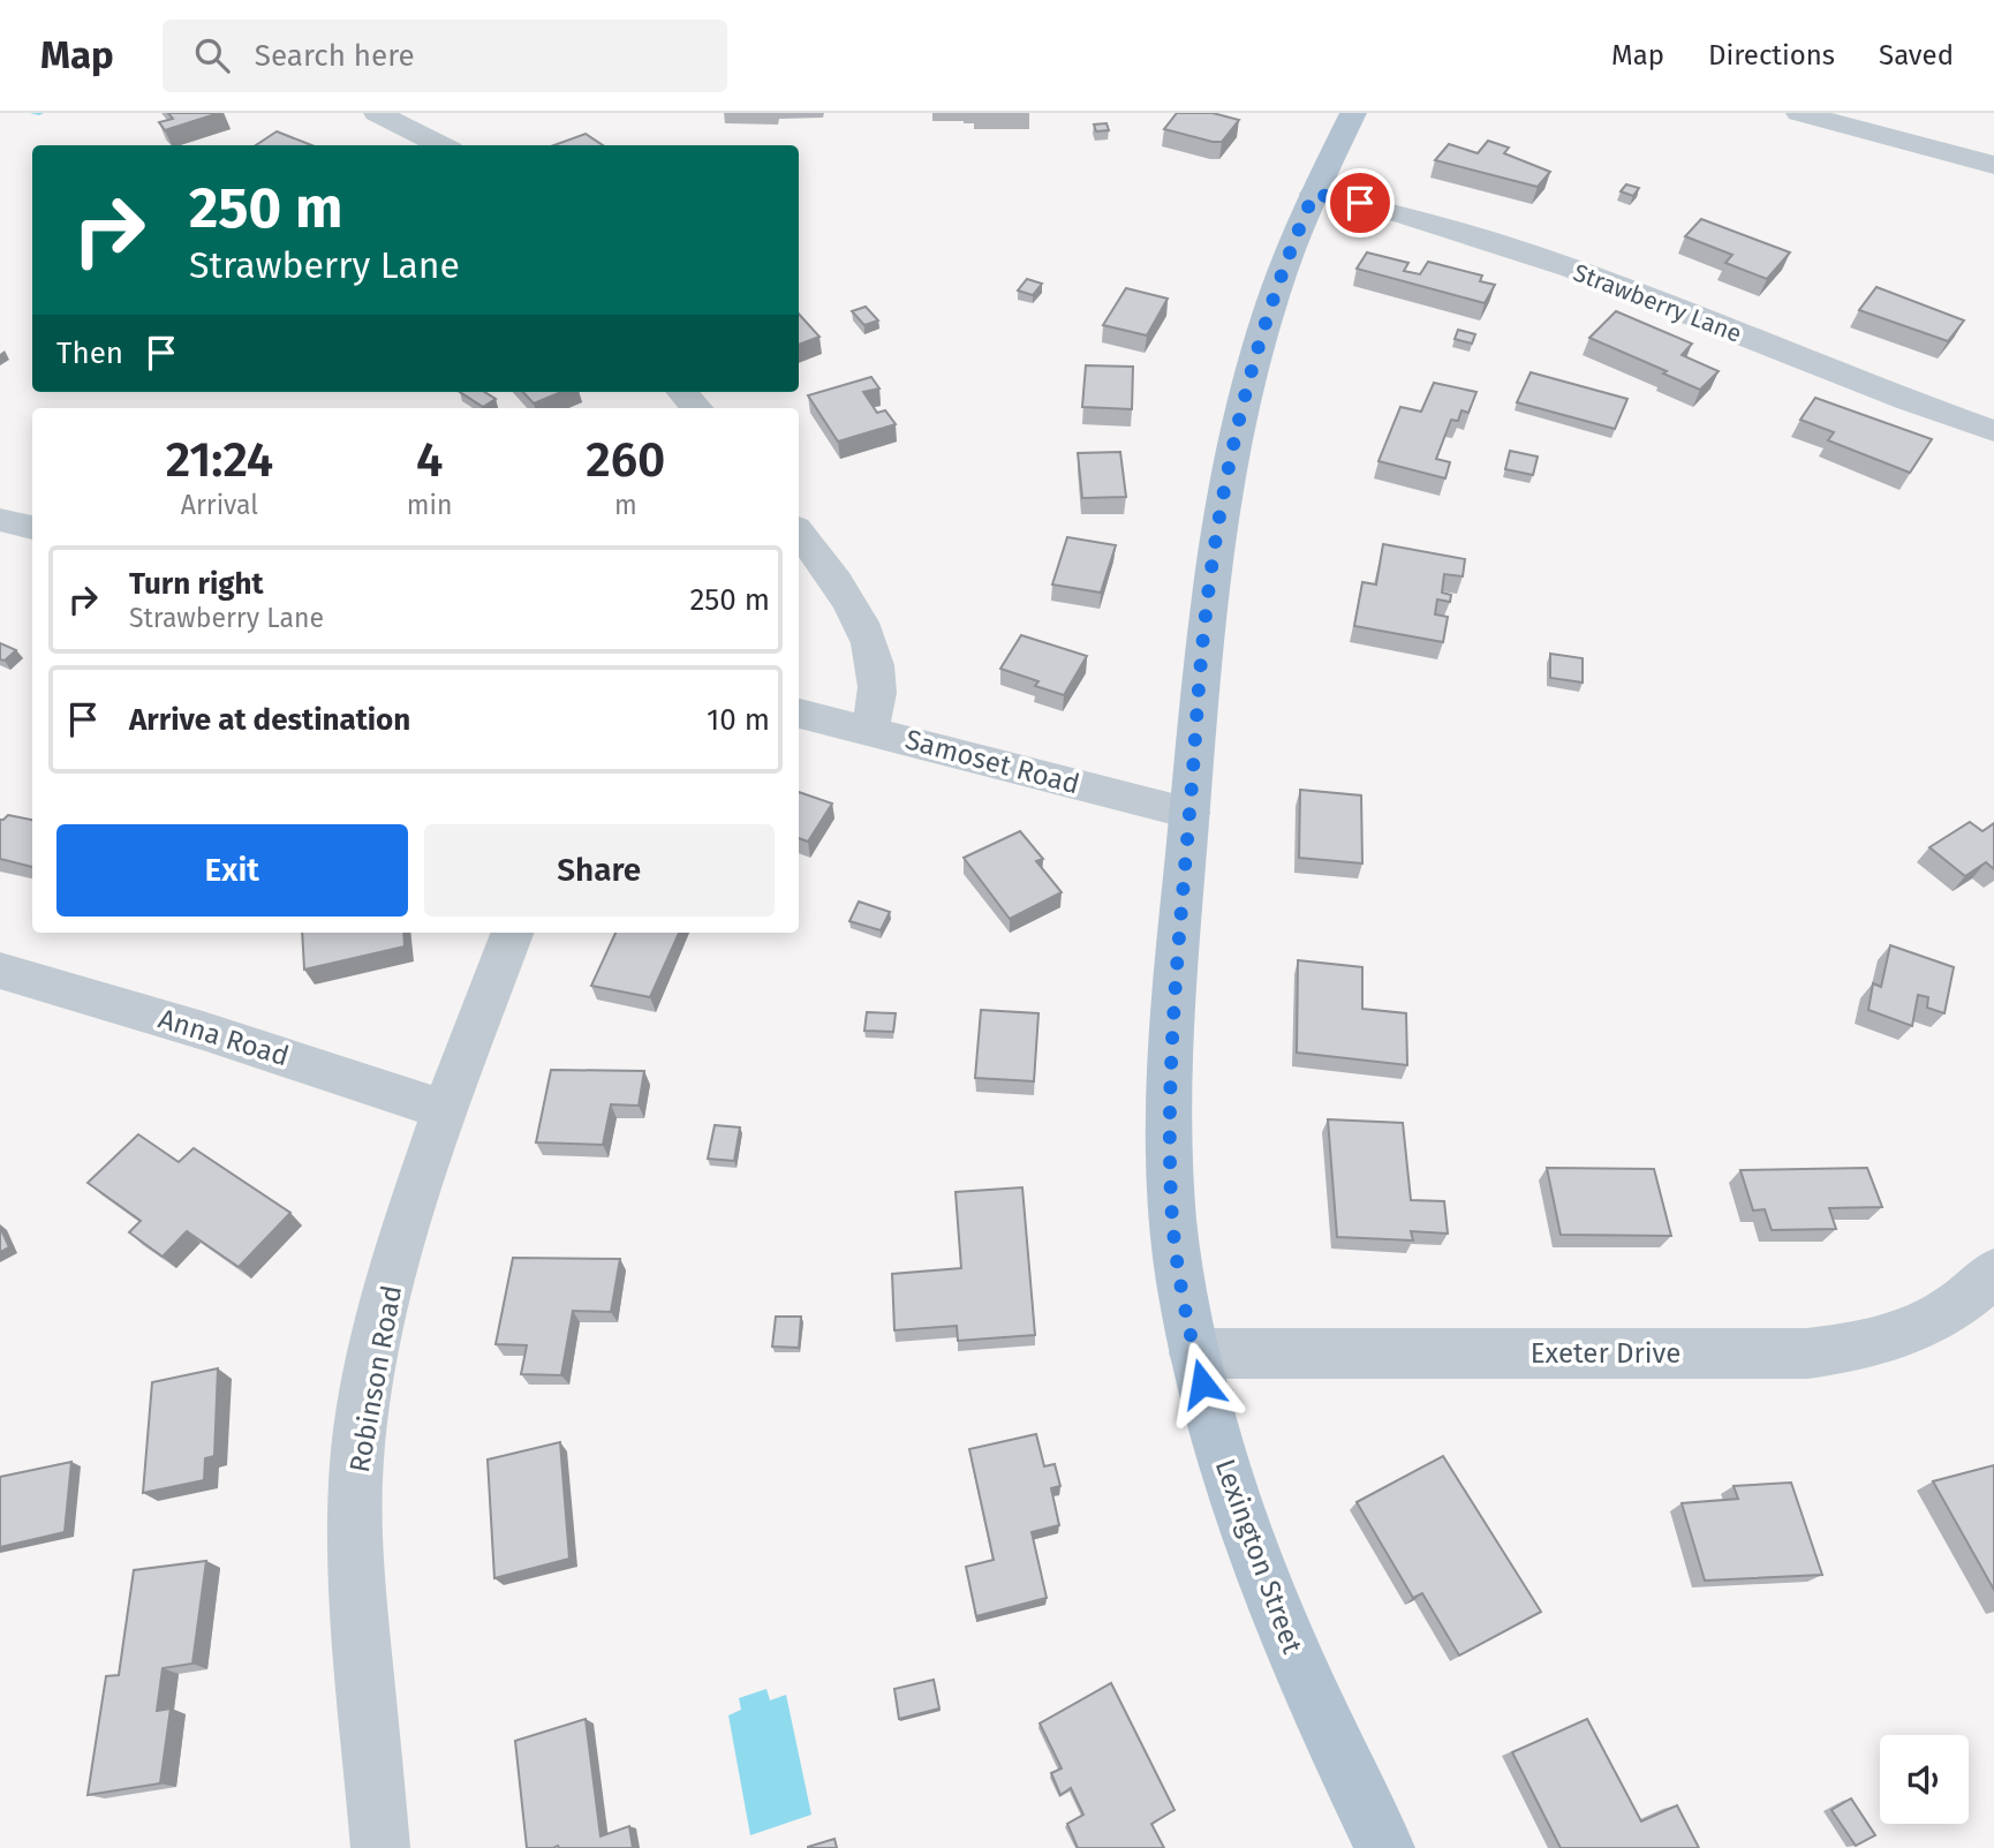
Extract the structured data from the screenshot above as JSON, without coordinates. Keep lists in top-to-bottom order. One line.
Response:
{"streets":{"main road":["Lexington Street"],"street":["Strawberry Lane","Samoset Road","Anna Road","Exeter Drive","Robinson Road"]},"crossings":[["Strawberry Lane","Lexington Street"],["Samoset Road","Lexington Street"],["Anna Road","Robinson Road"],["Exeter Drive","Lexington Street"]],"page":{"header":"Map","search":"Search here","nav":["Map","Directions","Saved"],"turn":["250 m","Strawberry Lane"],"then":"Then","eta":["21:24","Arrival","4","min","260","m"],"list":[{"name":"Turn right","note":"Strawberry Lane","value":"250 m"},{"name":"Arrive at destination","value":"10 m"}],"buttons":["Exit","Share"]}}
